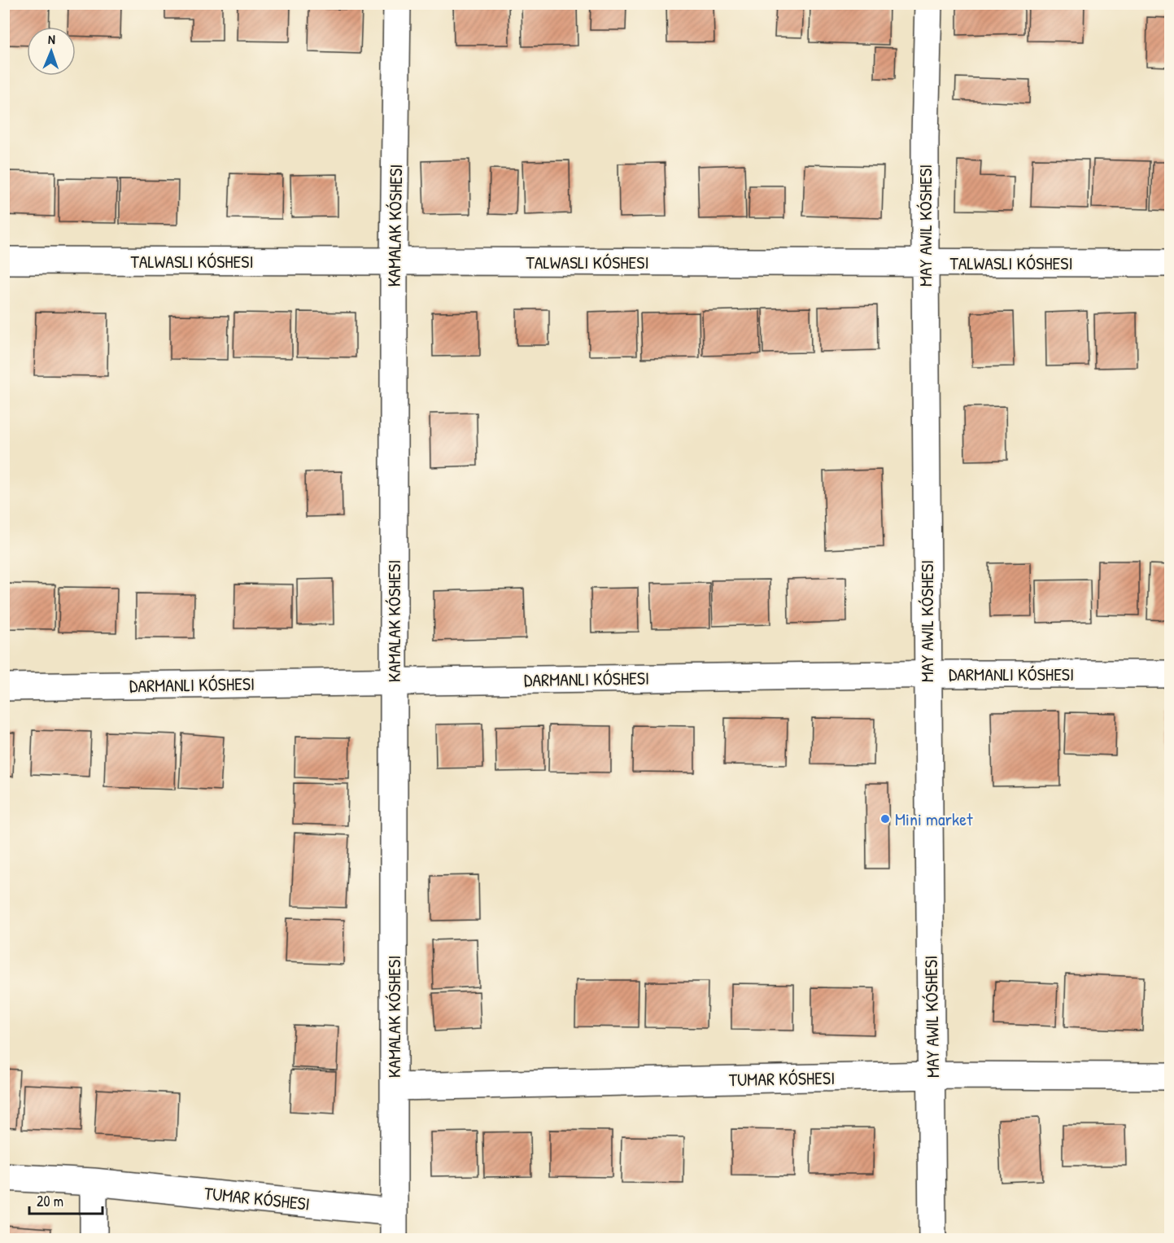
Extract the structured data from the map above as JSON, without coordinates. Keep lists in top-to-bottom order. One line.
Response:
{"streets":{"street":["KAMALAK KÓSHESI","TUMAR KÓSHESI"]},"crossings":[["KAMALAK KÓSHESI","TUMAR KÓSHESI"]],"places":["Mini market"],"scale_bar":"20 m","north":"top"}
